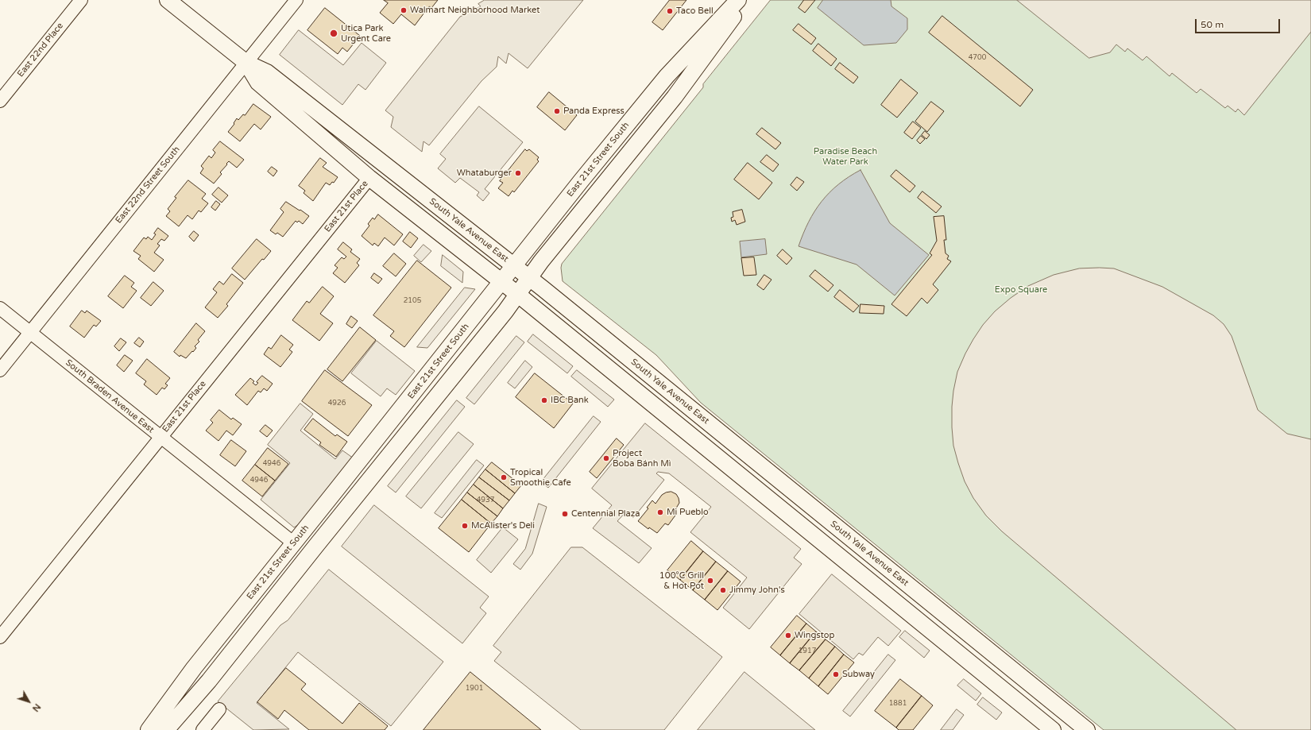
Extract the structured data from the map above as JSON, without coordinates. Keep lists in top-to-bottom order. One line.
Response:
{"streets":{"main road":["East 21st Street South","South Yale Avenue East"],"street":["East 22nd Place","East 22nd Street South","East 21st Place","South Braden Avenue East"]},"crossings":[["East 21st Street South","South Yale Avenue East"],["East 21st Street South","South Braden Avenue East"],["East 22nd Street South","South Yale Avenue East"],["East 22nd Street South","South Braden Avenue East"],["East 21st Place","South Yale Avenue East"],["East 21st Place","South Braden Avenue East"]],"parks":["Paradise Beach Water Park","Expo Square"],"places":["Walmart Neighborhood Market","Taco Bell","Utica Park Urgent Care","Panda Express","Whataburger","IBC Bank","Project Boba Bánh Mì","Tropical Smoothie Cafe","Mi Pueblo","Centennial Plaza","McAlister's Deli","100°C Grill & Hot Pot","Jimmy John's","Wingstop","Subway"],"house_numbers":["4700","2105","4926","4946","4946","4937","1917","1901","1881"],"scale_bar":"50 m","north":"bottom right"}
